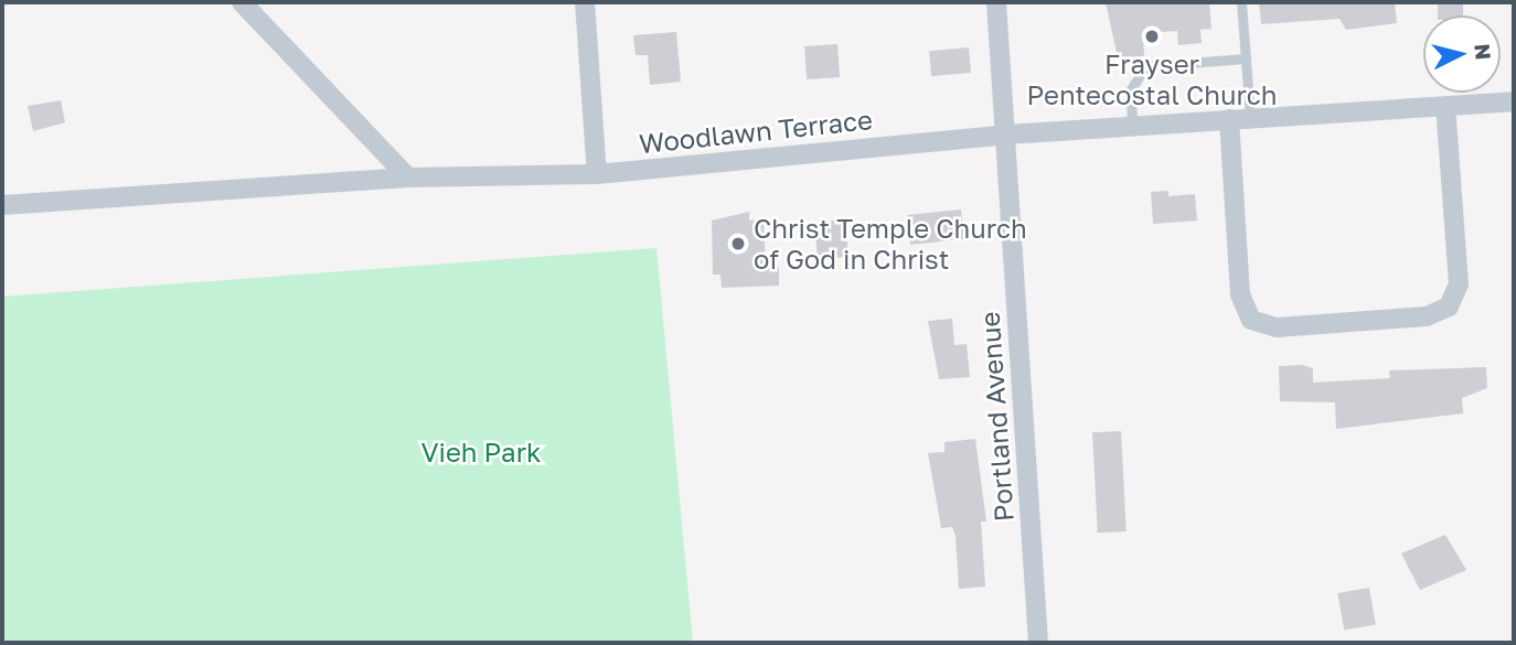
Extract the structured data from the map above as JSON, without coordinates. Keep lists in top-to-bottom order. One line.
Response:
{"streets":{"street":["Woodlawn Terrace","Portland Avenue"]},"crossings":[["Woodlawn Terrace","Portland Avenue"]],"parks":["Vieh Park"],"places":["Frayser Pentecostal Church","Christ Temple Church of God in Christ"],"north":"right"}
